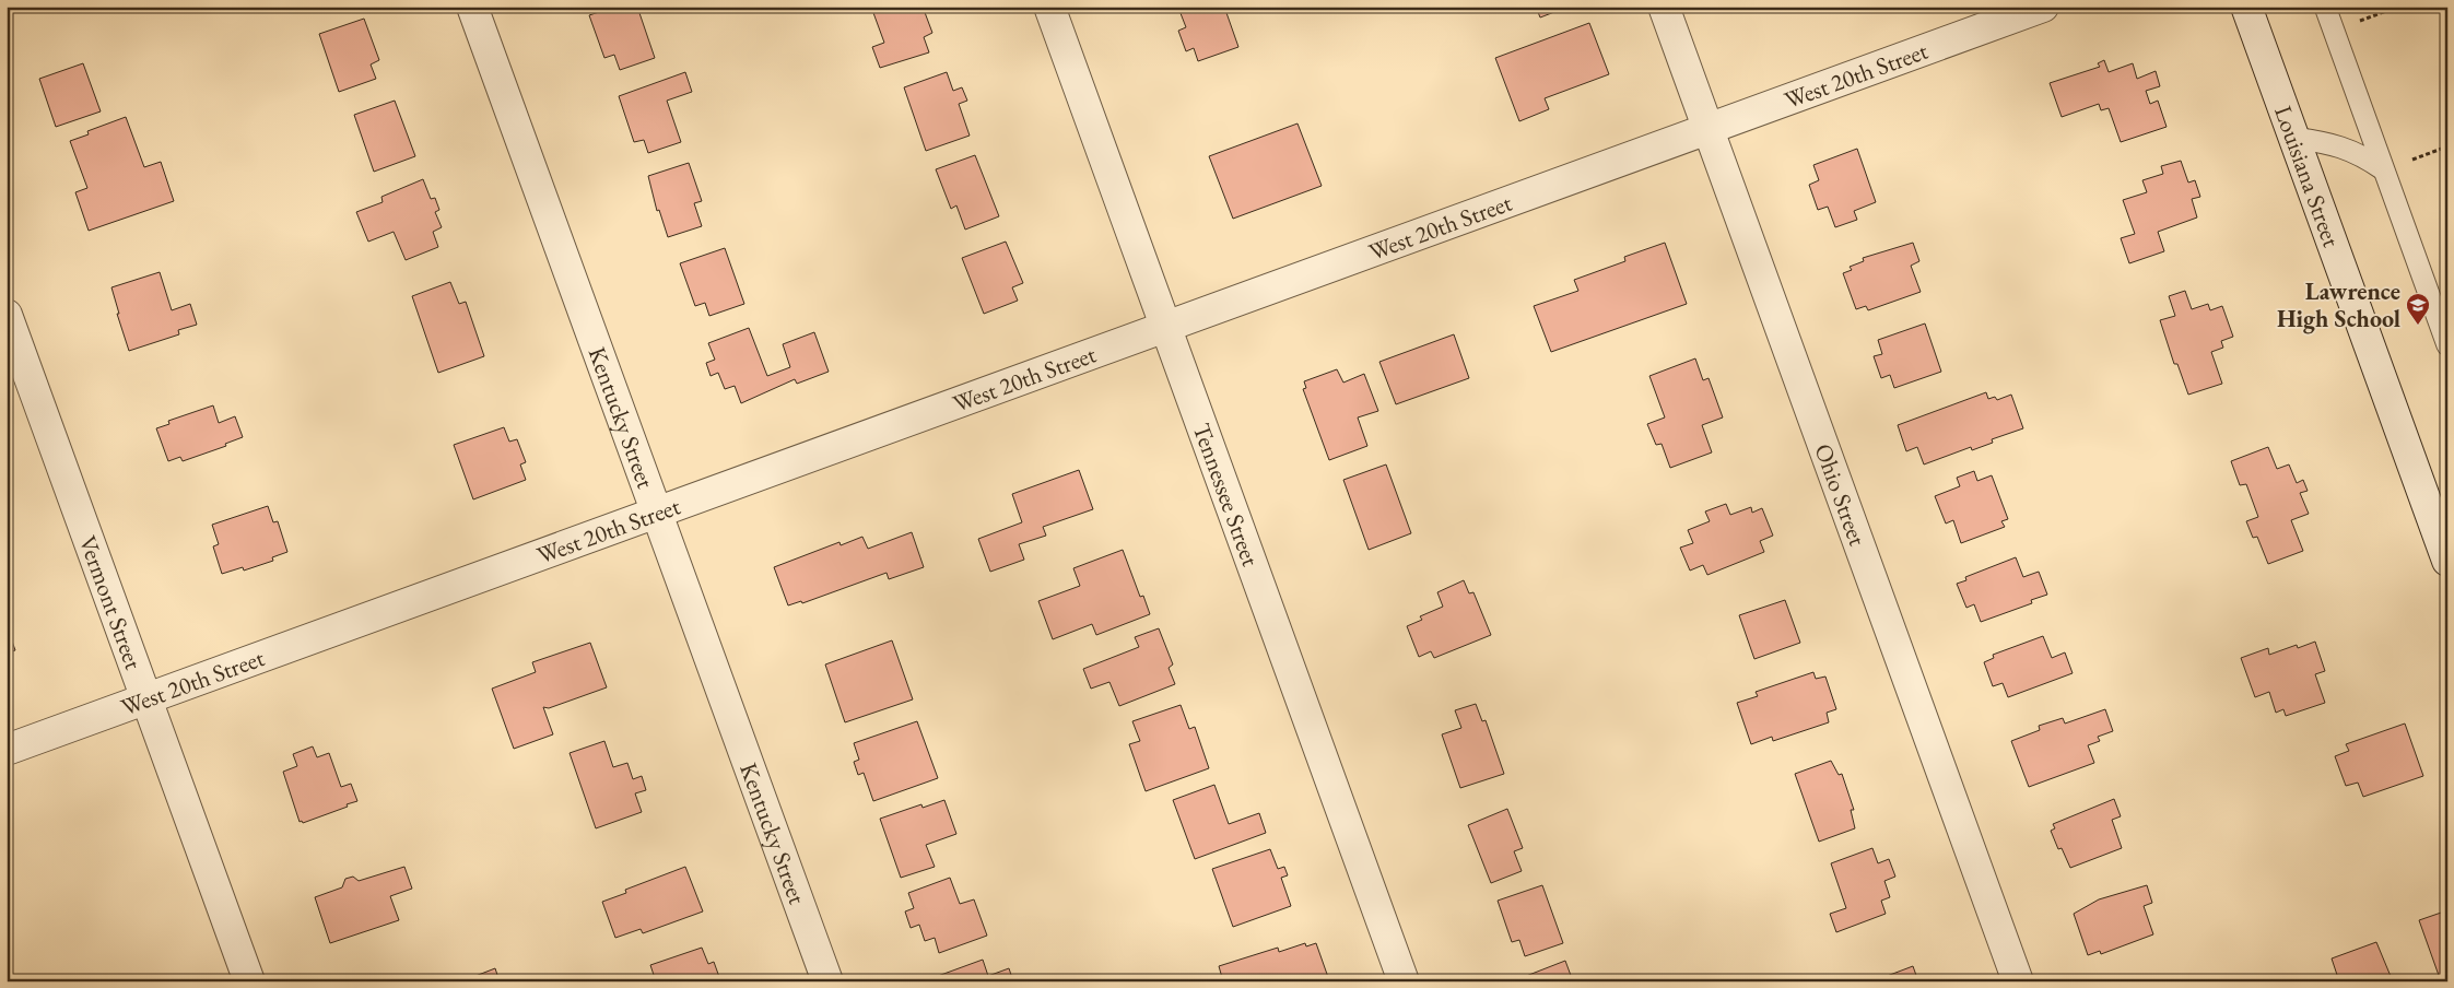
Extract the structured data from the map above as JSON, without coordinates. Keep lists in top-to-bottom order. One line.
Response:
{"streets":{"street":["West 20th Street","Louisiana Street","Kentucky Street","Tennessee Street","Ohio Street","Vermont Street"]},"crossings":[["West 20th Street","Kentucky Street"],["West 20th Street","Tennessee Street"],["West 20th Street","Ohio Street"],["West 20th Street","Vermont Street"]],"places":{"school or university":["Lawrence High School"]}}
